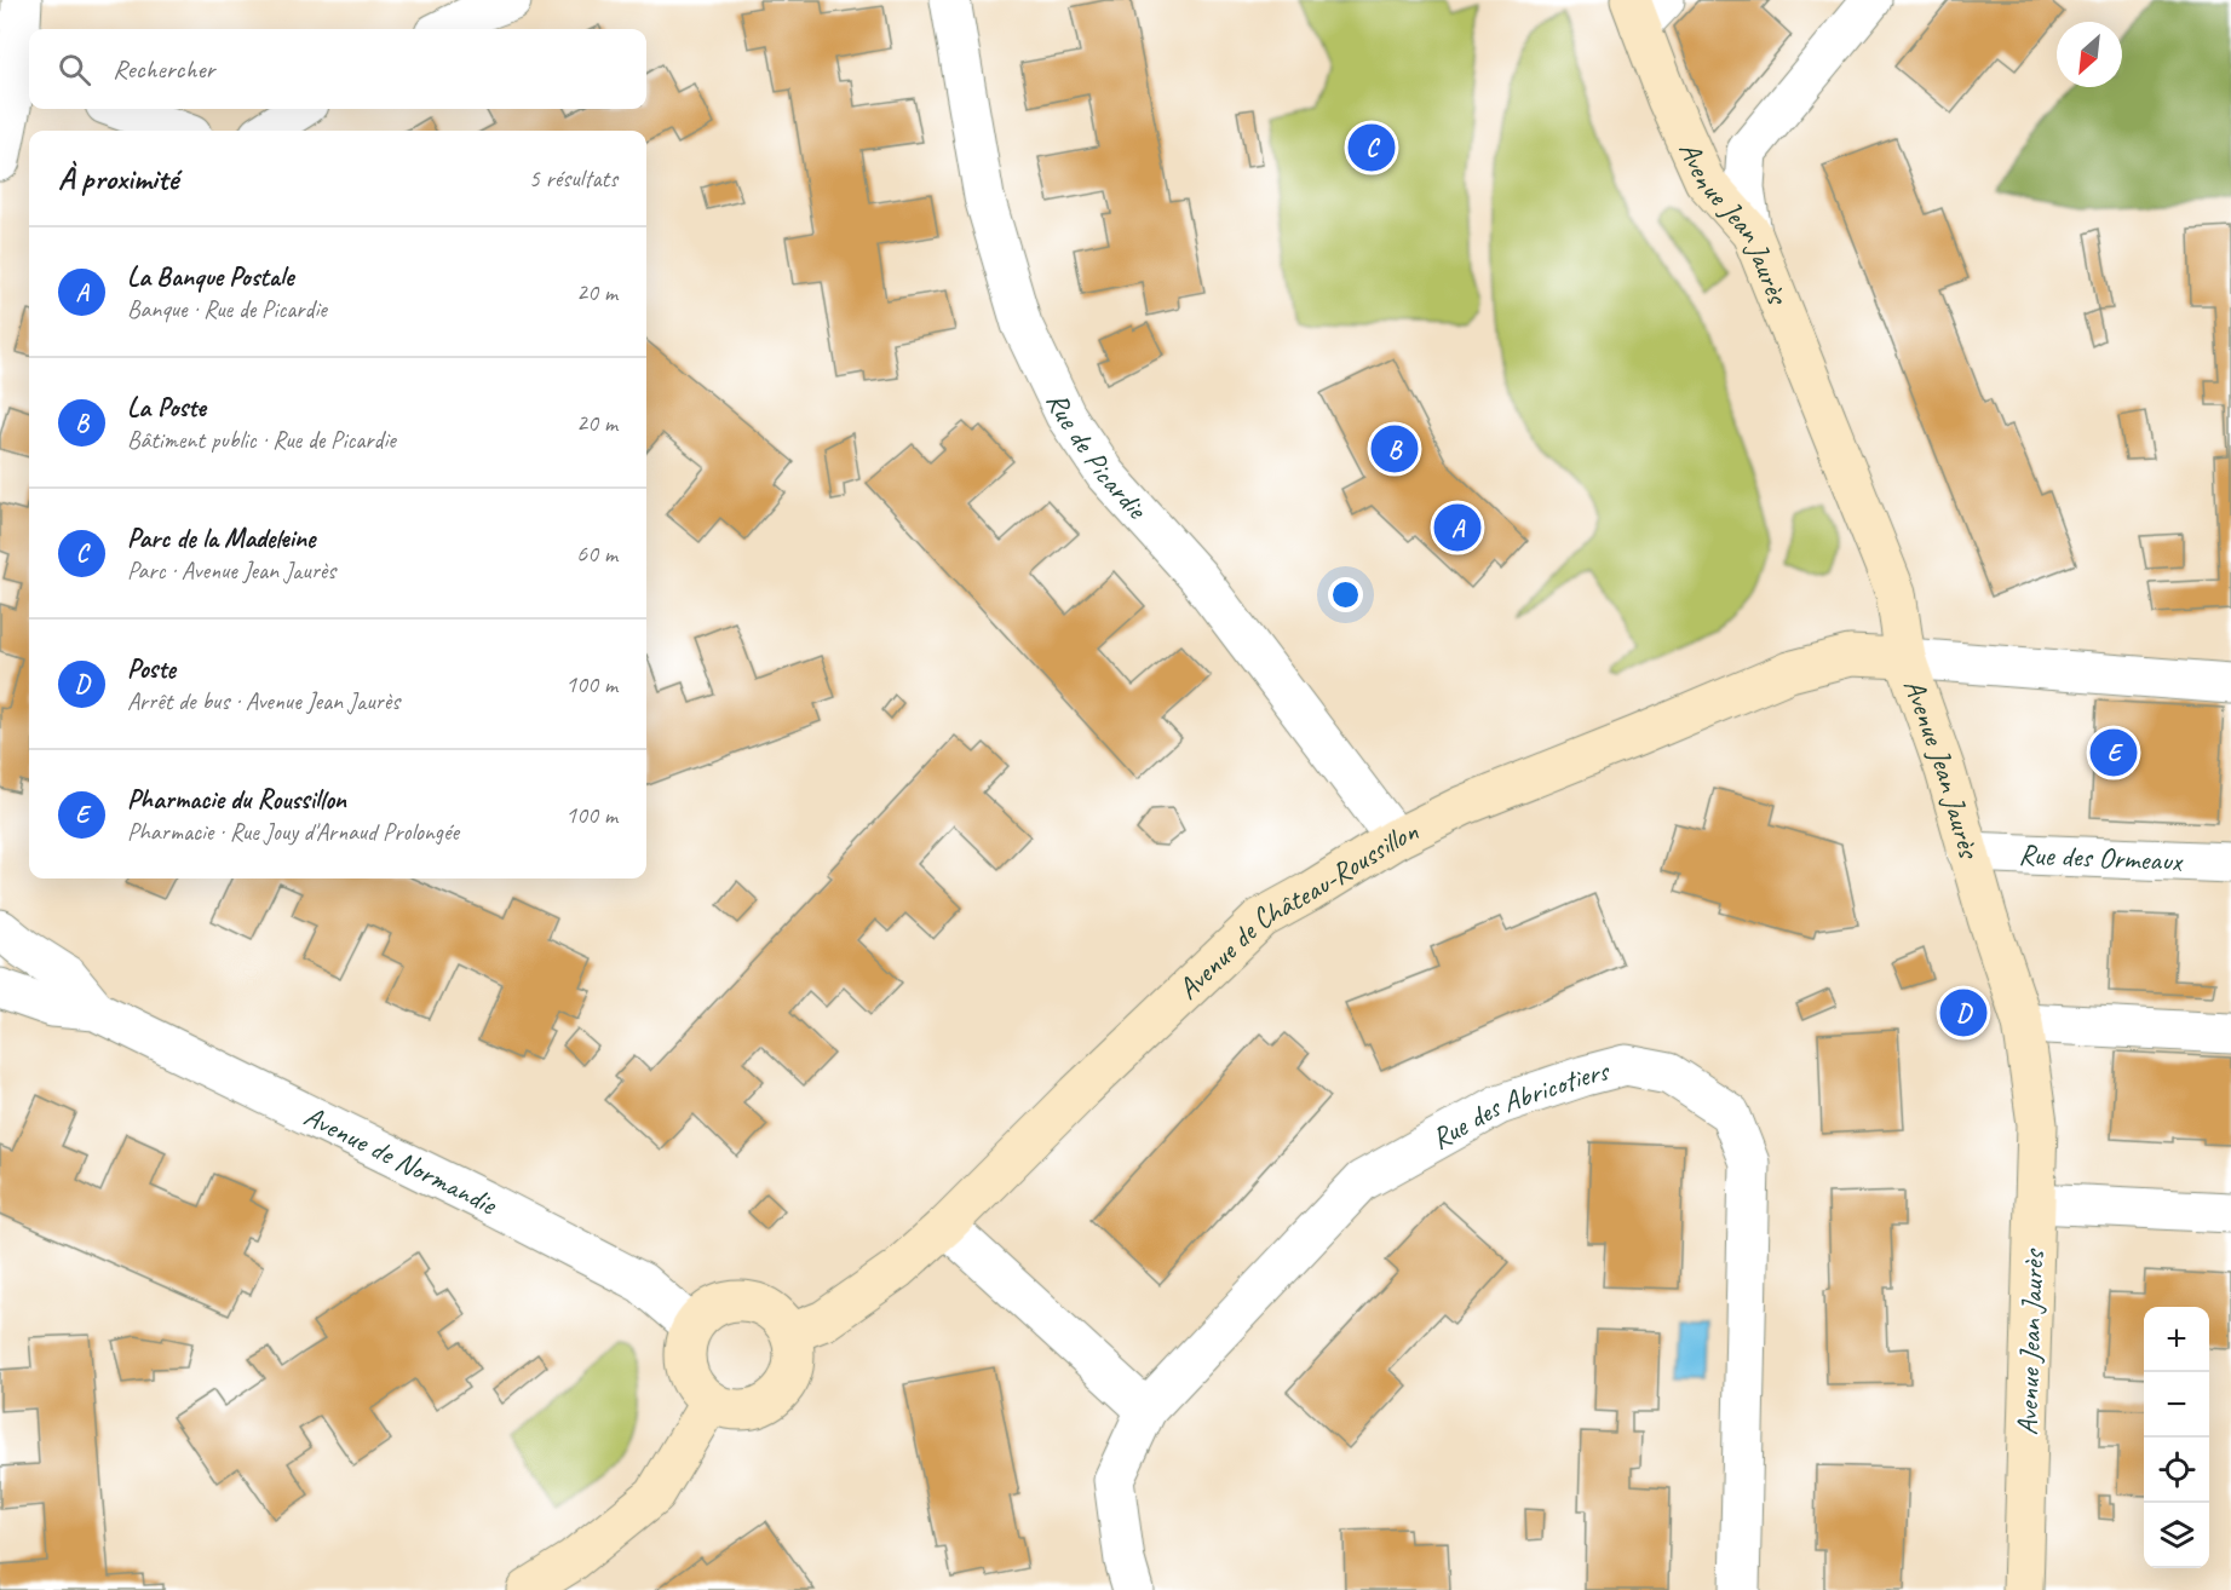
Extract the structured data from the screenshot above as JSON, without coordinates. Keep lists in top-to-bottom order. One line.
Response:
{"streets":{"street":["Avenue Jean Jaurès","Rue de Picardie","Rue des Ormeaux","Avenue de Château-Roussillon","Rue des Abricotiers","Avenue de Normandie"]},"crossings":[["Avenue Jean Jaurès","Rue des Ormeaux"],["Avenue Jean Jaurès","Avenue de Château-Roussillon"],["Rue de Picardie","Avenue de Château-Roussillon"],["Avenue de Château-Roussillon","Avenue de Normandie"]],"north":"bottom left","page":{"search":"Rechercher","pins":["C","B","A","E","D"],"heading":["À proximité","5 résultats"],"list":[{"mark":"A","name":"La Banque Postale","note":"Banque · Rue de Picardie","value":"20 m"},{"mark":"B","name":"La Poste","note":"Bâtiment public · Rue de Picardie","value":"20 m"},{"mark":"C","name":"Parc de la Madeleine","note":"Parc · Avenue Jean Jaurès","value":"60 m"},{"mark":"D","name":"Poste","note":"Arrêt de bus · Avenue Jean Jaurès","value":"100 m"},{"mark":"E","name":"Pharmacie du Roussillon","note":"Pharmacie · Rue Jouy d'Arnaud Prolongée","value":"100 m"}],"map_buttons":["+","−"]}}
